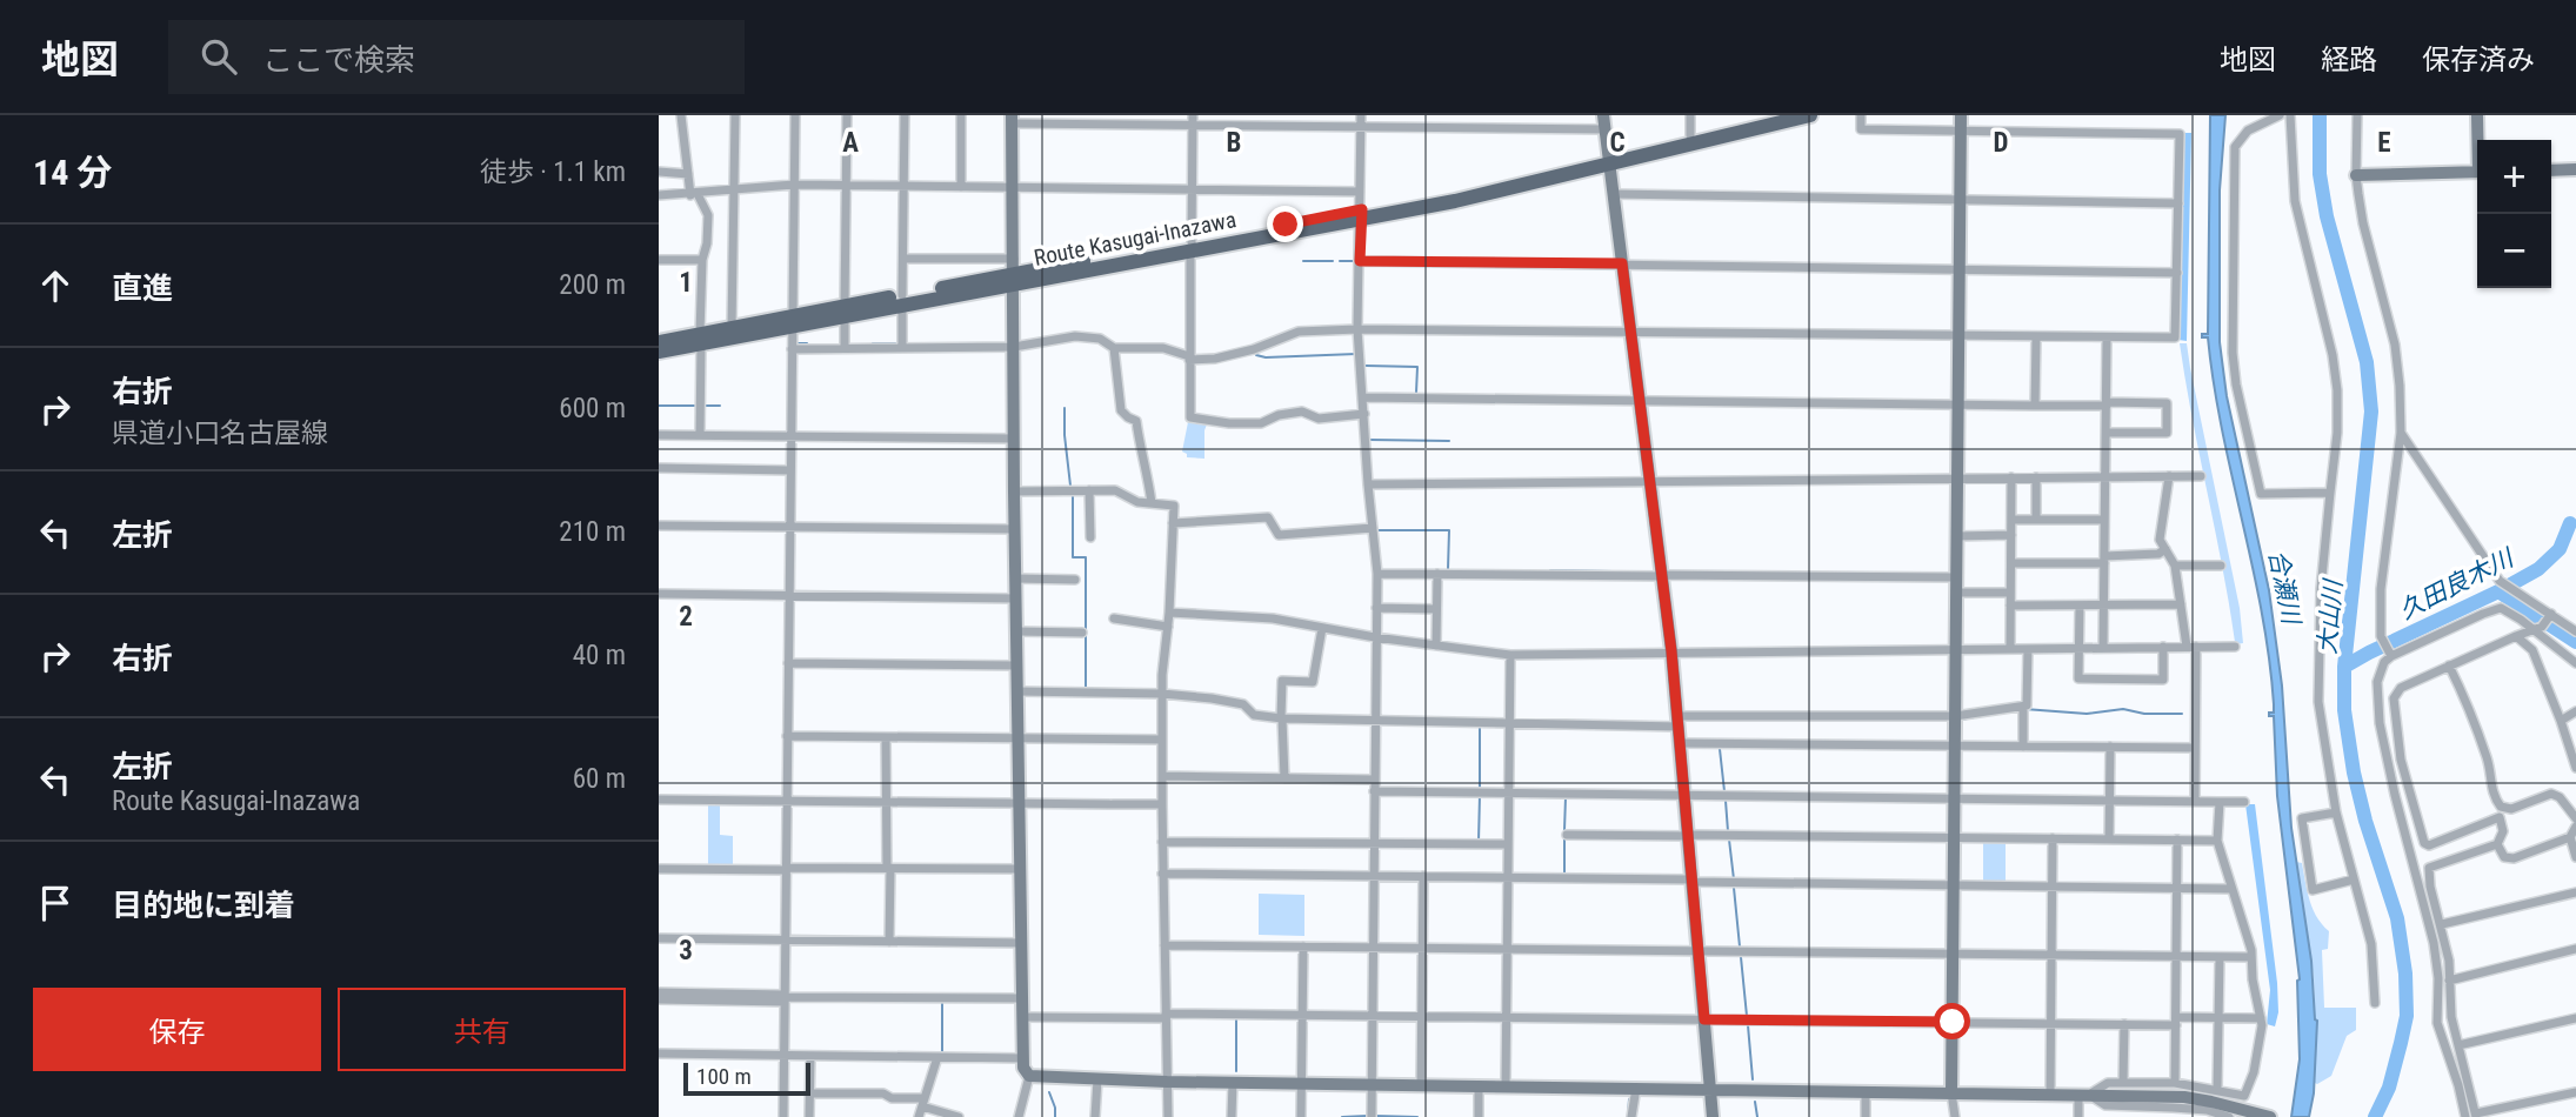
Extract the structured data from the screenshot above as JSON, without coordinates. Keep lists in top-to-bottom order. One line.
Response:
{"streets":{"main road":["Route Kasugai-Inazawa"]},"water":["久田良木川","合瀬川","大山川"],"scale_bar":"100 m","page":{"header":"地図","search":"ここで検索","nav":["地図","経路","保存済み"],"heading":["14 分","徒歩 · 1.1 km"],"map_buttons":["+","−"],"list":[["直進","200 m"],["右折","県道小口名古屋線","600 m"],["左折","210 m"],["右折","40 m"],["左折","Route Kasugai-Inazawa","60 m"],"目的地に到着"],"buttons":["保存","共有"],"scale":"100 m"},"grid":{"columns":["A","B","C","D","E"],"rows":["1","2","3"]}}
